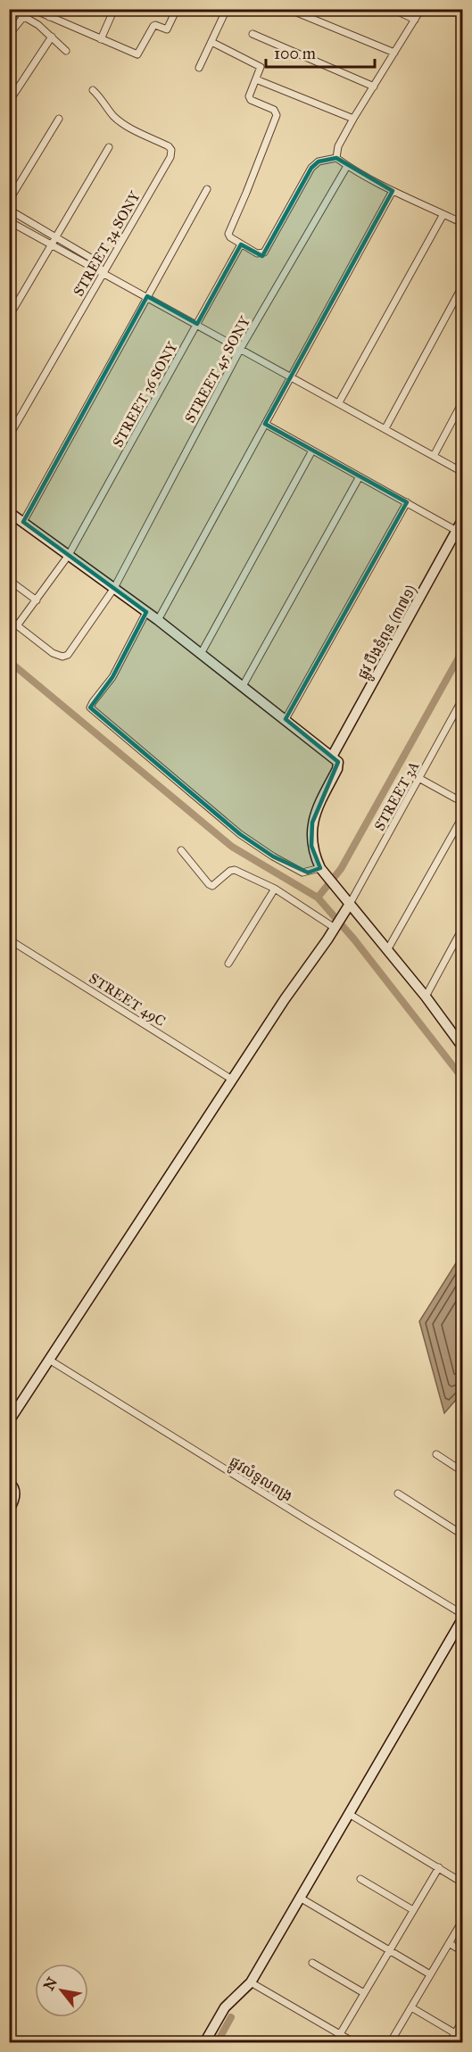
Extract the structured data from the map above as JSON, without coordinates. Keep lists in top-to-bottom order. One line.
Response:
{"streets":{"street":["STREET 34 SONY","STREET 45 SONY","STREET 36 SONY","ផ្លូវ បឹងទំពុន (៣៧១)","STREET 3A","STREET 49C","ផ្លូវលំទួលពង្រ"]},"crossings":[["STREET 45 SONY","STREET 36 SONY"]],"scale_bar":"100 m","north":"top left"}
